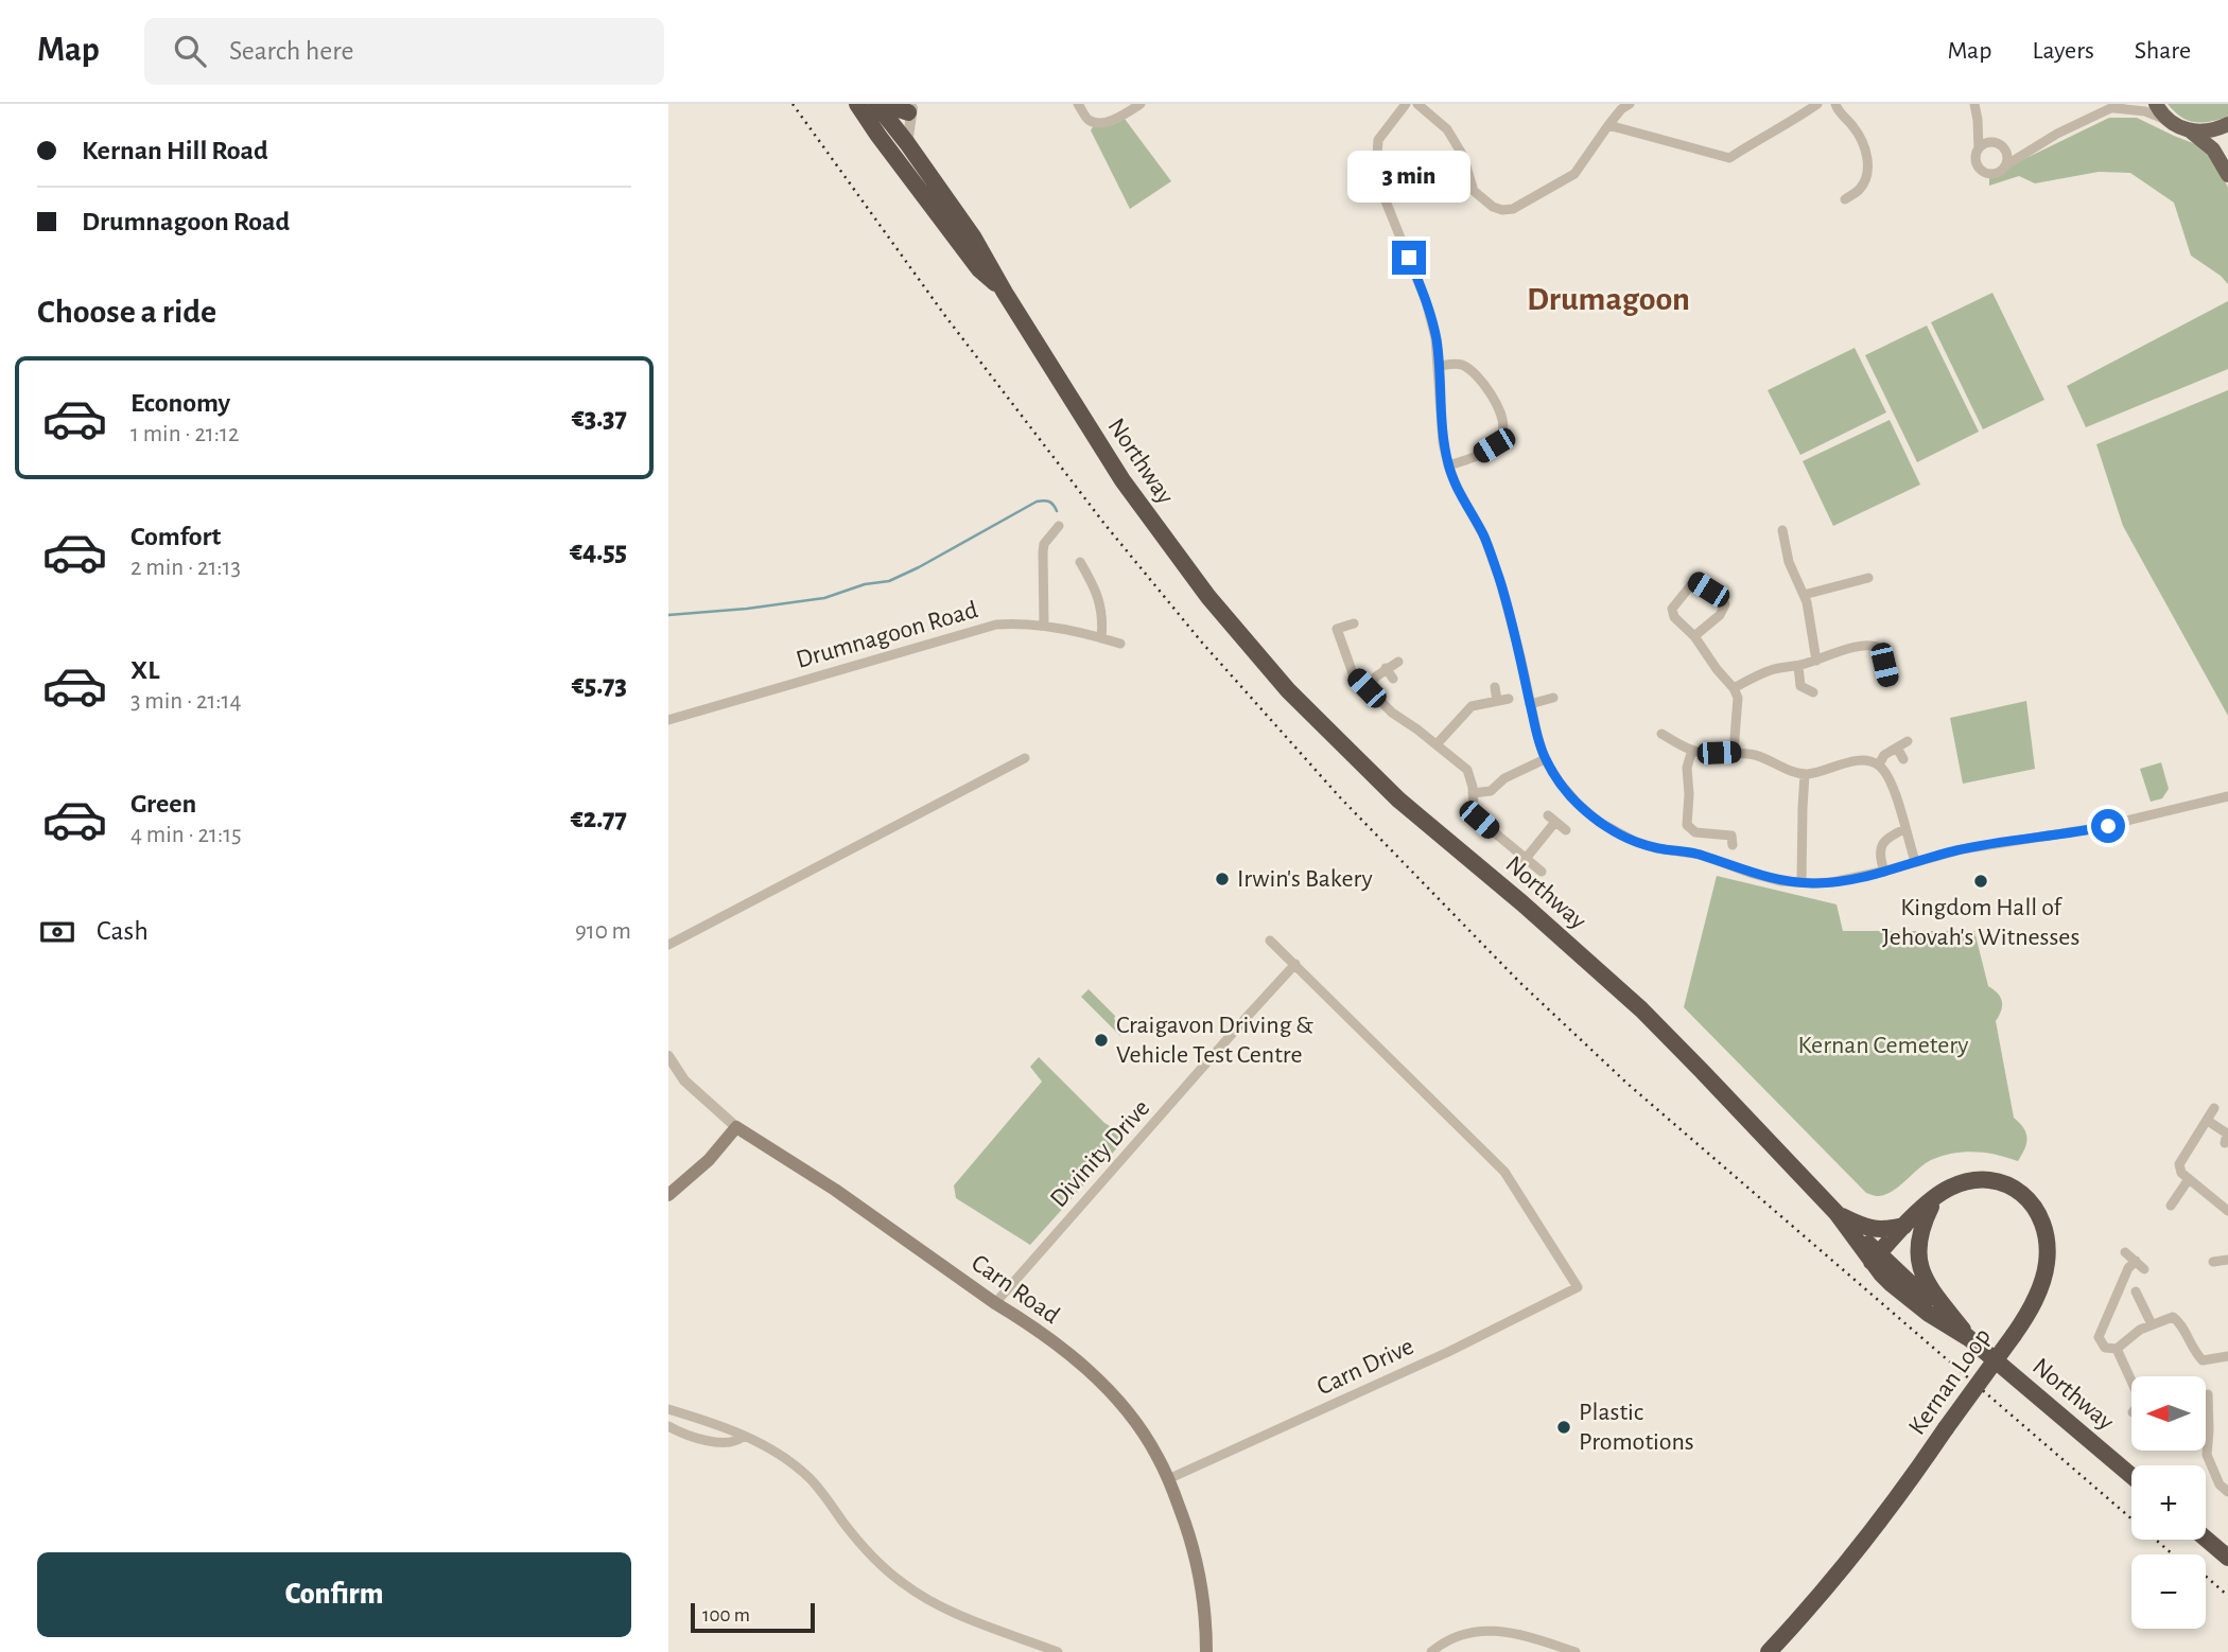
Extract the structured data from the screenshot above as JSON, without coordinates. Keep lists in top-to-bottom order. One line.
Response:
{"streets":{"highway":["Northway","Kernan Loop"],"main road":["Carn Road"],"street":["Drumnagoon Road","Divinity Drive","Carn Drive"]},"crossings":[["Northway","Kernan Loop"],["Divinity Drive","Carn Road"],["Divinity Drive","Carn Drive"],["Carn Road","Carn Drive"]],"districts":["Drumagoon"],"parks":["Kernan Cemetery"],"places":["Irwin's Bakery","Kingdom Hall of Jehovah's Witnesses","Craigavon Driving & Vehicle Test Centre","Plastic Promotions"],"scale_bar":"100 m","north":"left","page":{"header":"Map","search":"Search here","nav":["Map","Layers","Share"],"banner":["Kernan Hill Road","Drumnagoon Road"],"bubble":"3 min","heading":"Choose a ride","list":[{"name":"Economy","note":"1 min · 21:12","value":"€3.37"},{"name":"Comfort","note":"2 min · 21:13","value":"€4.55"},{"name":"XL","note":"3 min · 21:14","value":"€5.73"},{"name":"Green","note":"4 min · 21:15","value":"€2.77"}],"pay":["Cash","910 m"],"map_buttons":["+","−"],"buttons":"Confirm","scale":"100 m"}}
